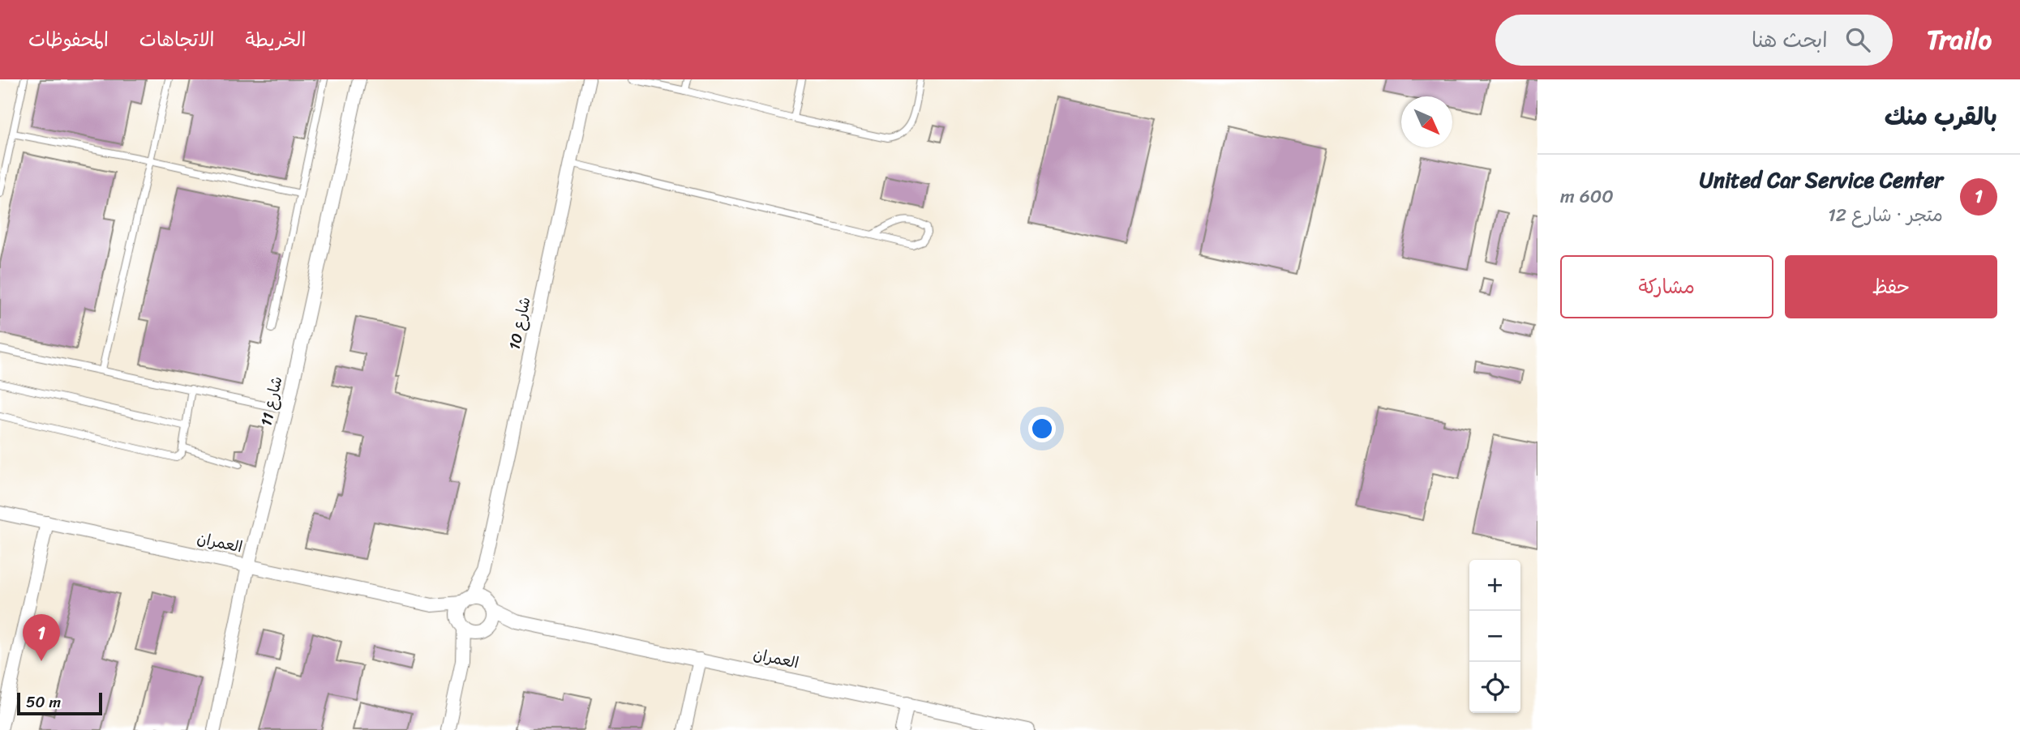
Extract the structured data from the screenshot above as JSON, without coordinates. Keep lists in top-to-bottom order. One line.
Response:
{"streets":{"street":["شارع 10","شارع 11","العمران"]},"crossings":[["شارع 10","العمران"],["شارع 11","العمران"]],"scale_bar":"50 m","north":"bottom right","page":{"header":"Trailo","search":"ابحث هنا","nav":["الخريطة","الاتجاهات","المحفوظات"],"heading":"بالقرب منك","list":[{"mark":"1","name":"United Car Service Center","note":"متجر · شارع 12","value":"600 m"}],"buttons":["حفظ","مشاركة"],"map_buttons":["+","−"],"pins":"1","scale":"50 m"}}
